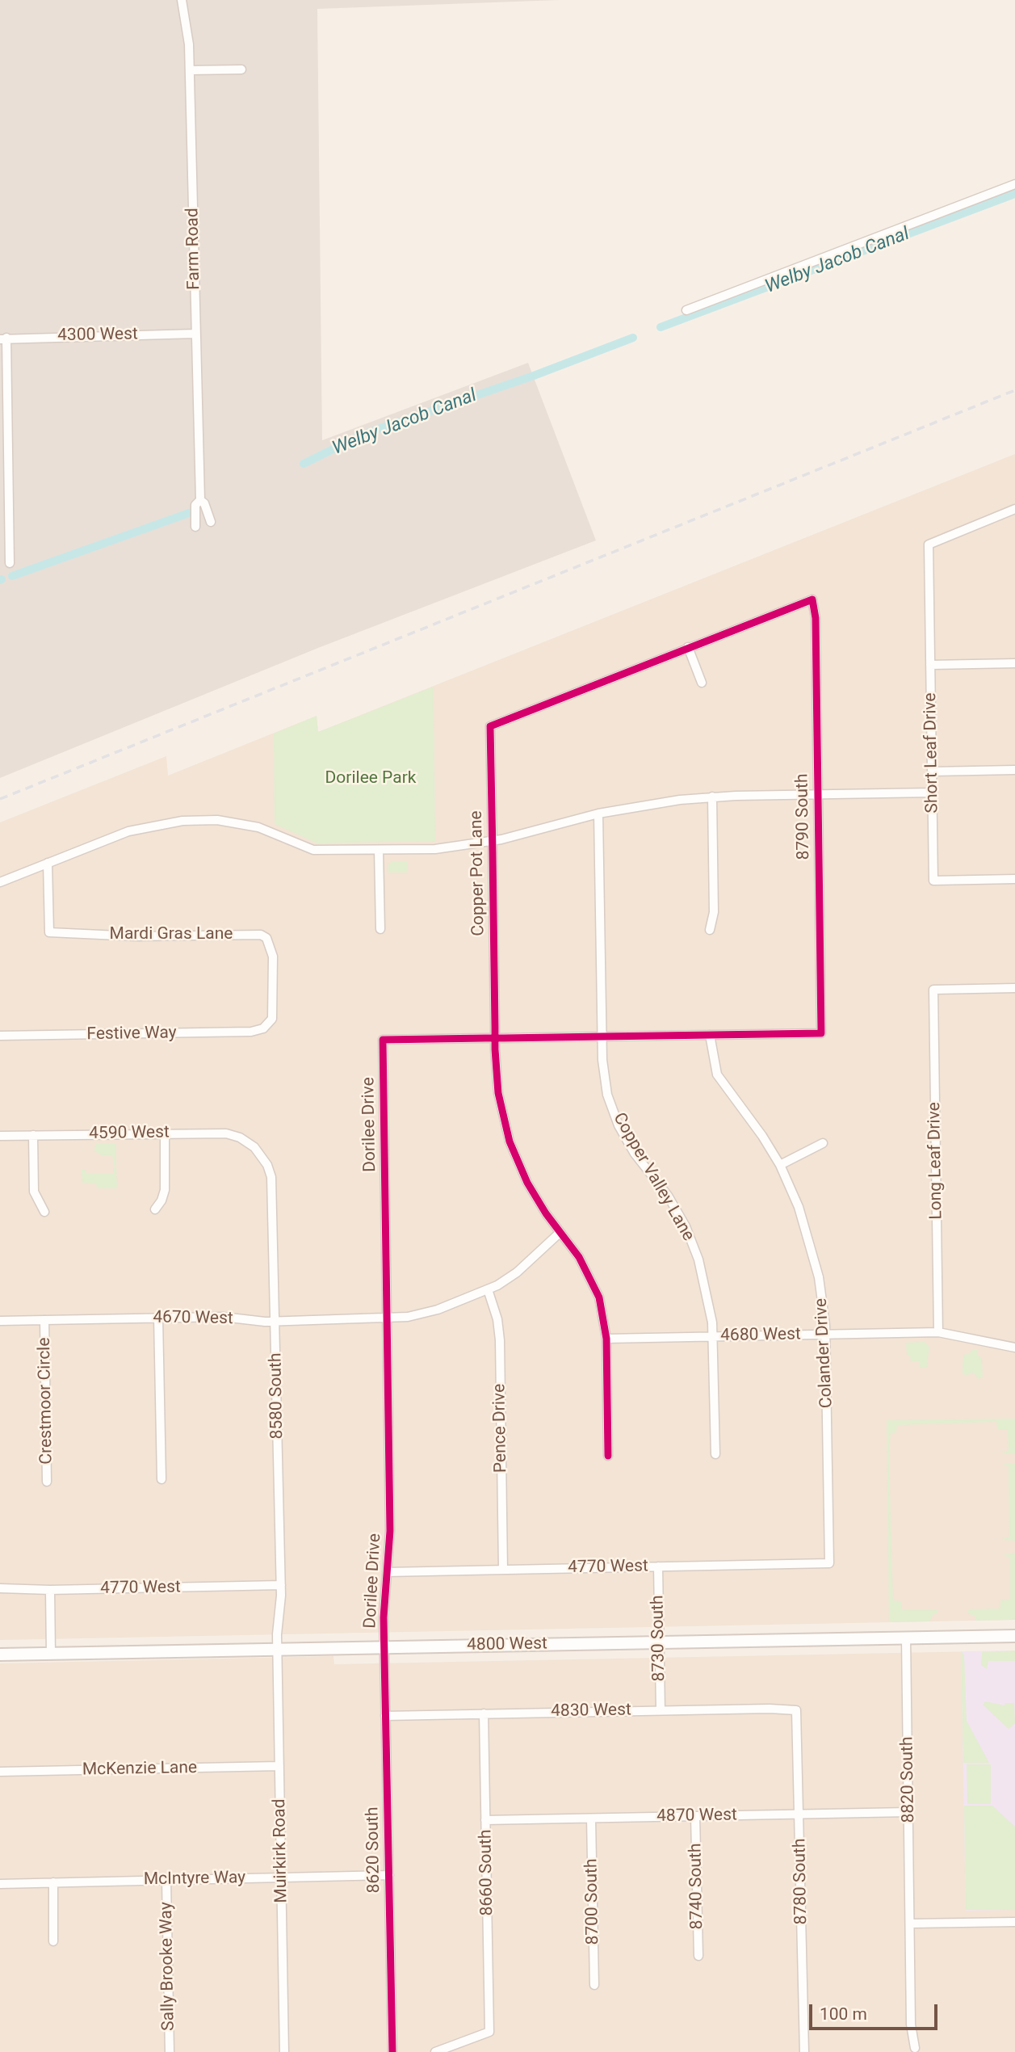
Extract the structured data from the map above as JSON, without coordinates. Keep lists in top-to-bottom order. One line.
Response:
{"streets":{"street":["Farm Road","4300 West","Short Leaf Drive","8790 South","Copper Pot Lane","Mardi Gras Lane","Festive Way","Dorilee Drive","4590 West","Long Leaf Drive","Copper Valley Lane","4670 West","4680 West","Colander Drive","8580 South","Crestmoor Circle","Pence Drive","4770 West","8730 South","4800 West","4830 West","McKenzie Lane","8820 South","4870 West","8620 South","Muirkirk Road","8660 South","McIntyre Way","8780 South","8740 South","8700 South","Sally Brooke Way"]},"crossings":[["Farm Road","4300 West"],["8790 South","Copper Pot Lane"],["8790 South","Dorilee Drive"],["Copper Pot Lane","Dorilee Drive"],["Copper Pot Lane","4670 West"],["Copper Pot Lane","4680 West"],["Mardi Gras Lane","Festive Way"],["Dorilee Drive","Copper Valley Lane"],["Dorilee Drive","4670 West"],["Dorilee Drive","Colander Drive"],["Dorilee Drive","4770 West"],["Dorilee Drive","4800 West"],["Dorilee Drive","8620 South"],["4590 West","8580 South"],["Long Leaf Drive","4680 West"],["Copper Valley Lane","4680 West"],["4670 West","8580 South"],["4670 West","Crestmoor Circle"],["4670 West","Pence Drive"],["4680 West","Colander Drive"],["Colander Drive","4770 West"],["8580 South","4770 West"],["8580 South","4800 West"],["8580 South","Muirkirk Road"],["Pence Drive","4770 West"],["4770 West","8730 South"],["8730 South","4800 West"],["8730 South","4830 West"],["4800 West","8820 South"],["4800 West","8620 South"],["4800 West","Muirkirk Road"],["4830 West","8620 South"],["4830 West","8660 South"],["4830 West","8780 South"],["McKenzie Lane","Muirkirk Road"],["8820 South","4870 West"],["4870 West","8660 South"],["4870 West","8780 South"],["4870 West","8740 South"],["4870 West","8700 South"],["8620 South","McIntyre Way"],["Muirkirk Road","McIntyre Way"],["McIntyre Way","Sally Brooke Way"]],"water":["Welby Jacob Canal"],"parks":["Dorilee Park"],"scale_bar":"100 m"}
